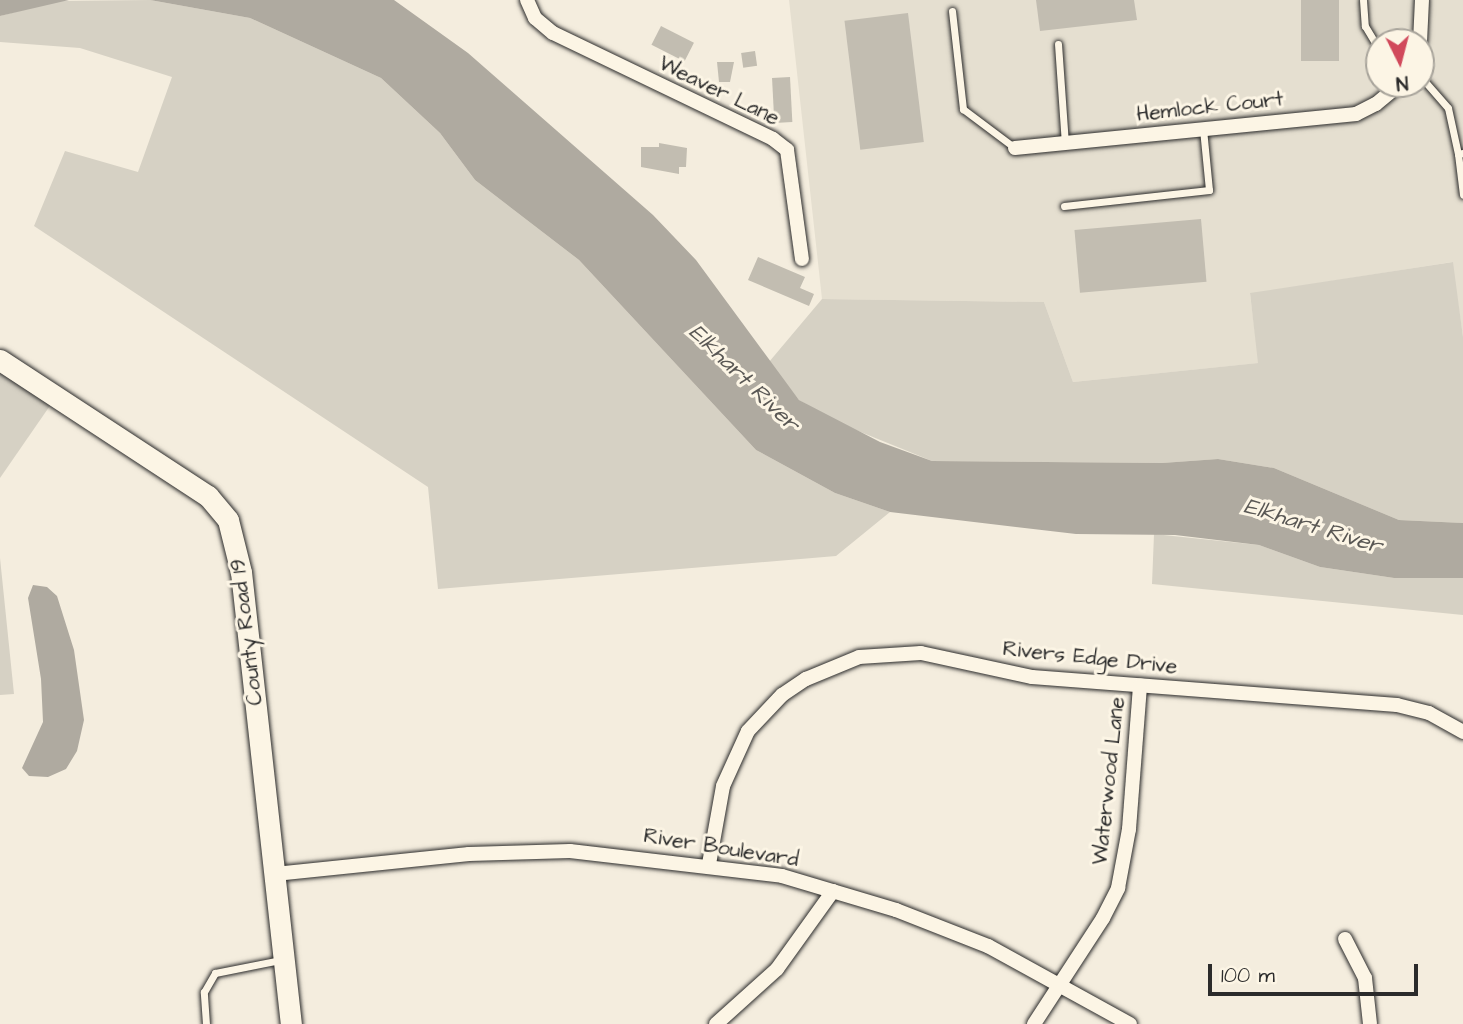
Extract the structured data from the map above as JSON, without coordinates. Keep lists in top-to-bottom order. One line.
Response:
{"streets":{"street":["Weaver Lane","Hemlock Court","County Road 19","Rivers Edge Drive","Waterwood Lane","River Boulevard"]},"crossings":[["County Road 19","River Boulevard"],["Rivers Edge Drive","Waterwood Lane"],["Rivers Edge Drive","River Boulevard"],["Waterwood Lane","River Boulevard"]],"water":["Elkhart River"],"scale_bar":"100 m","north":"bottom"}
